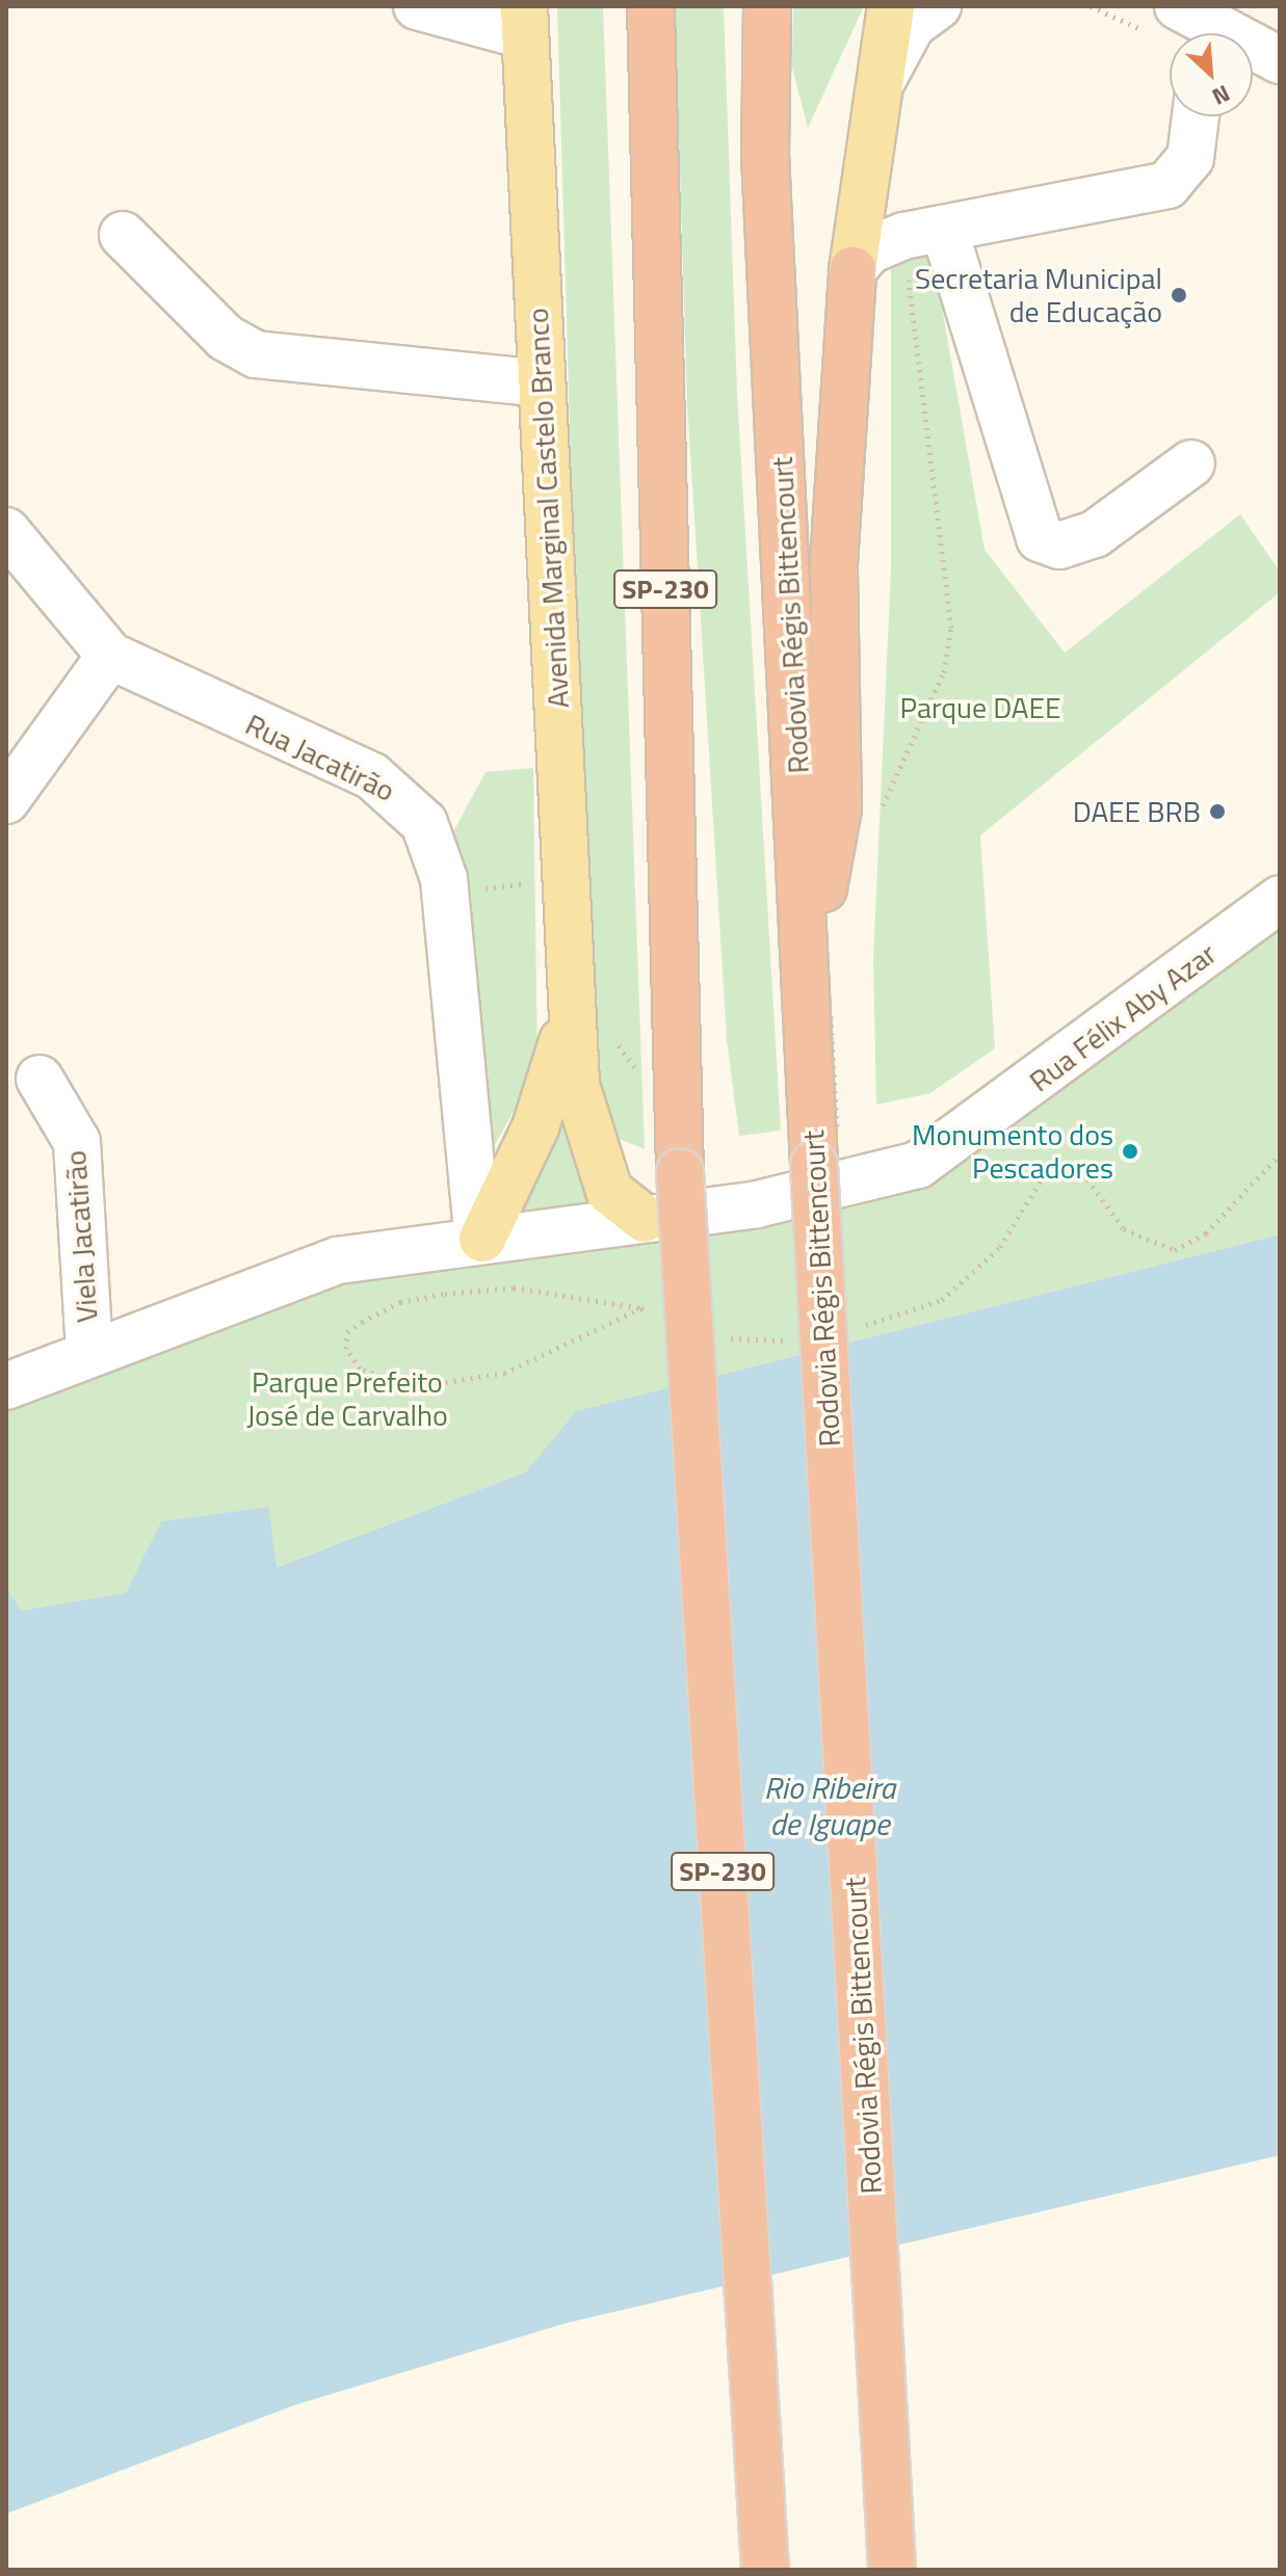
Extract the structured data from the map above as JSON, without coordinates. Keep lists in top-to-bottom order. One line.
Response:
{"streets":{"highway":["SP-230","Rodovia Régis Bittencourt"],"main road":["Avenida Marginal Castelo Branco"],"street":["Rua Jacatirão","Rua Félix Aby Azar","Viela Jacatirão"]},"crossings":[["Avenida Marginal Castelo Branco","Rua Jacatirão"],["Avenida Marginal Castelo Branco","Rua Félix Aby Azar"],["Rua Jacatirão","Rua Félix Aby Azar"],["Rua Félix Aby Azar","Viela Jacatirão"]],"water":["Rio Ribeira de Iguape"],"parks":["Parque DAEE","Parque Prefeito José de Carvalho"],"places":["Secretaria Municipal de Educação","DAEE BRB","Monumento dos Pescadores"],"north":"bottom right"}
